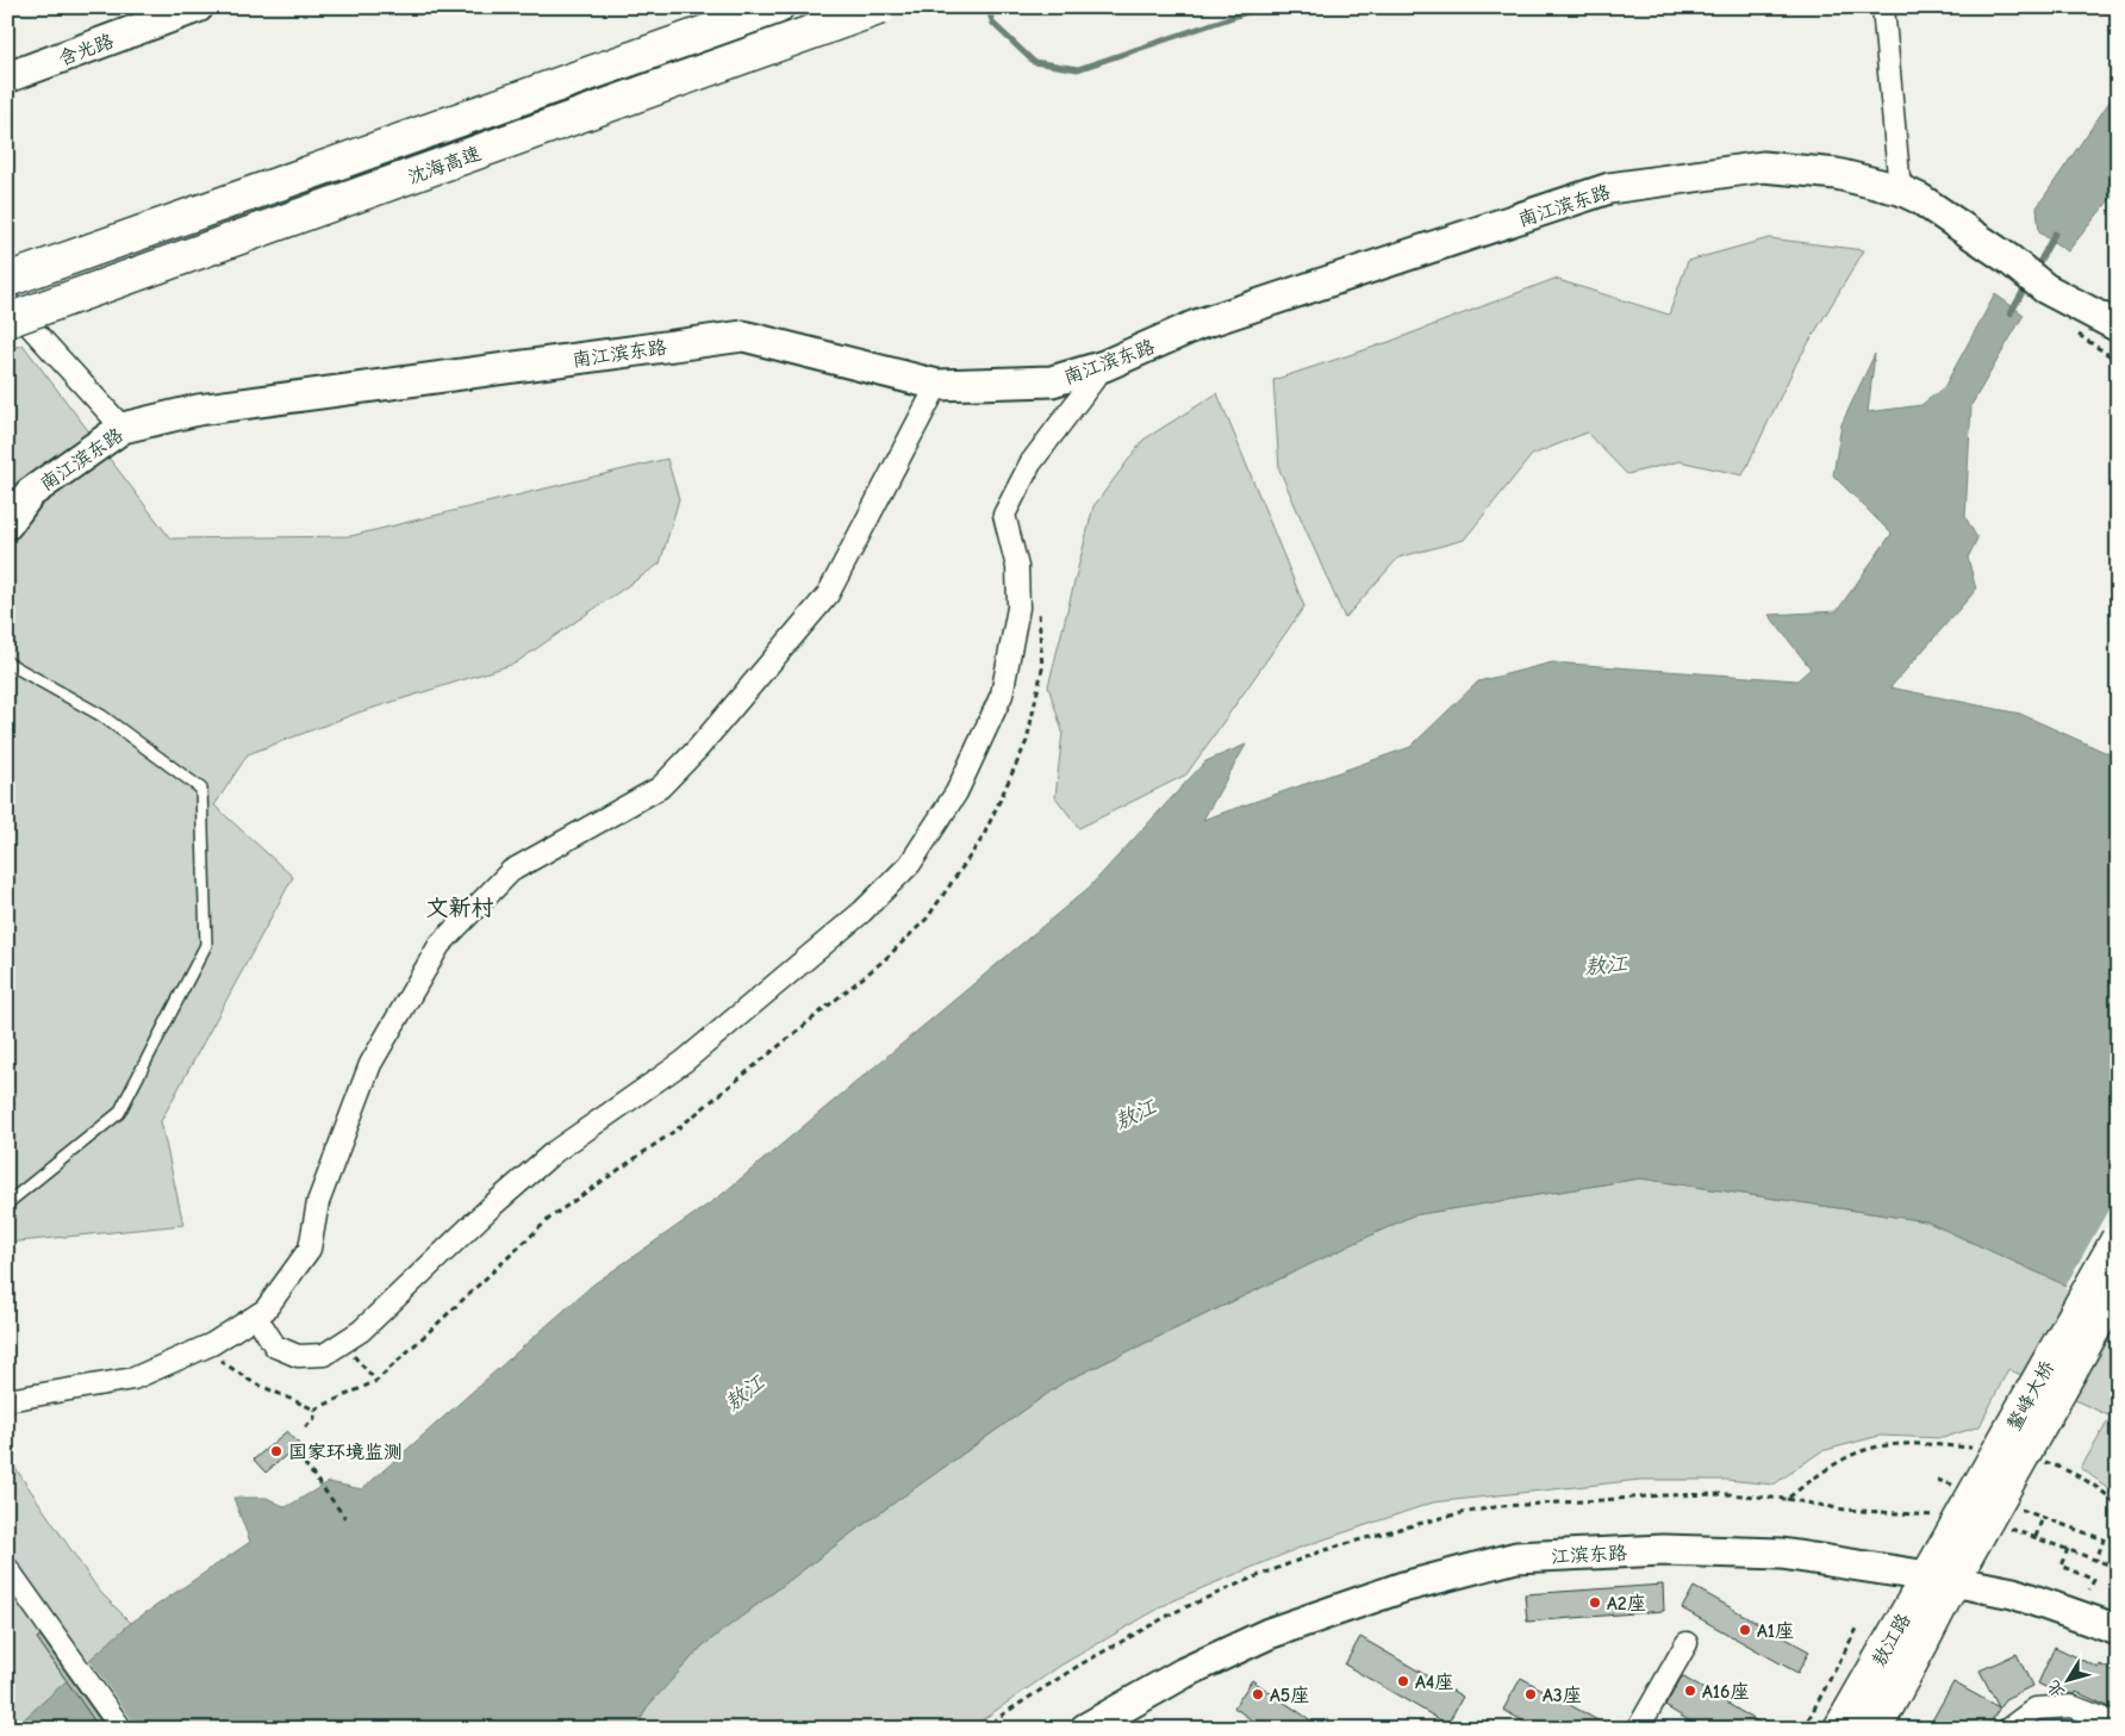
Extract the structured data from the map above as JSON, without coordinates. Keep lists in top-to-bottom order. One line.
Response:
{"streets":{"main road":["含光路","沈海高速","南江滨东路","鳌峰大桥","江滨东路","敖江路"]},"crossings":[["鳌峰大桥","江滨东路"],["鳌峰大桥","敖江路"],["江滨东路","敖江路"]],"districts":["文新村"],"water":["敖江"],"places":["国家环境监测","A2座","A1座","A4座","A16座","A5座","A3座"],"north":"bottom left"}
